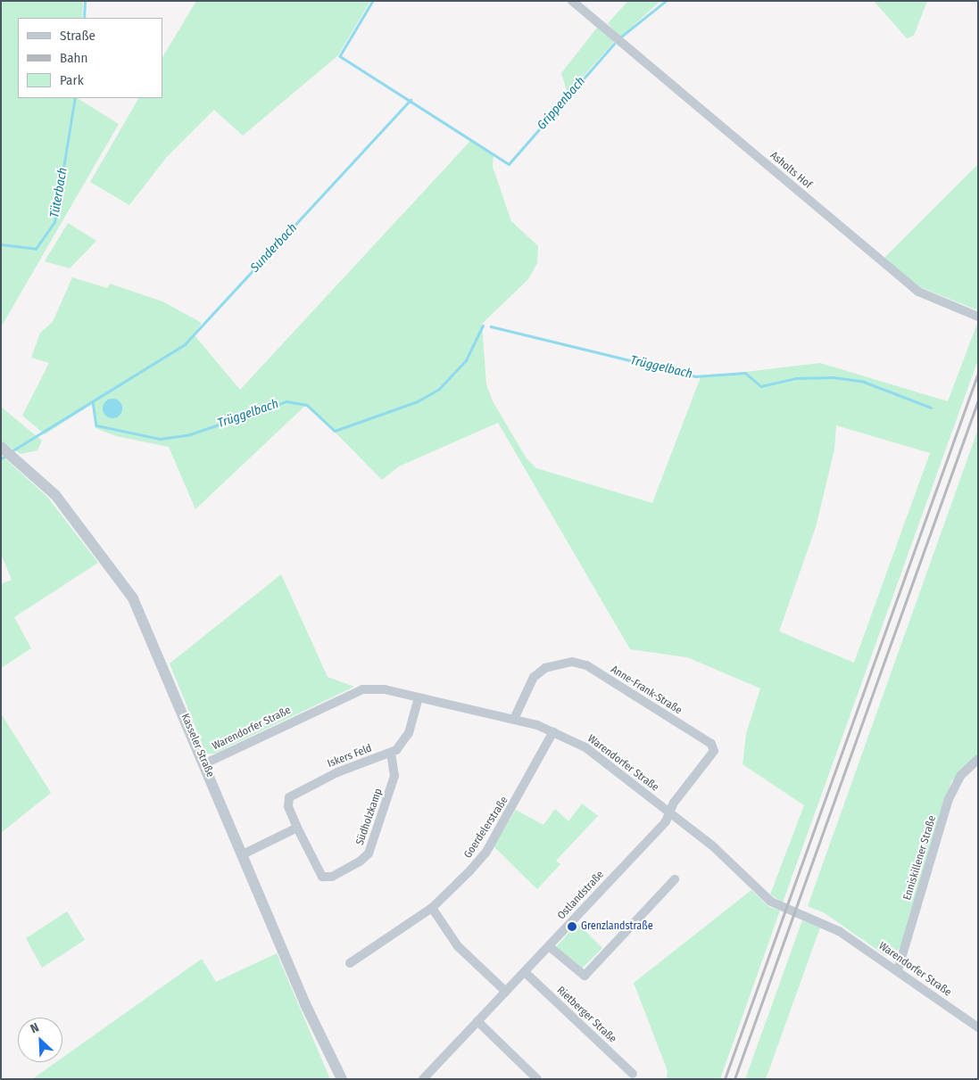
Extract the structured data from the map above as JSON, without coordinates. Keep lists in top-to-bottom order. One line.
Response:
{"streets":{"street":["Asholts Hof","Anne-Frank-Straße","Warendorfer Straße","Kasseler Straße","Iskers Feld","Südholzkamp","Goerdelerstraße","Enniskillener Straße","Ostlandstraße","Rietberger Straße"]},"crossings":[["Anne-Frank-Straße","Warendorfer Straße"],["Anne-Frank-Straße","Ostlandstraße"],["Warendorfer Straße","Kasseler Straße"],["Warendorfer Straße","Iskers Feld"],["Warendorfer Straße","Goerdelerstraße"],["Warendorfer Straße","Enniskillener Straße"],["Warendorfer Straße","Ostlandstraße"],["Iskers Feld","Südholzkamp"],["Ostlandstraße","Rietberger Straße"]],"water":["Grippenbach","Tüterbach","Sunderbach","Trüggelbach"],"places":["Grenzlandstraße"],"legend":["Straße","Bahn","Park"],"north":"top left"}
